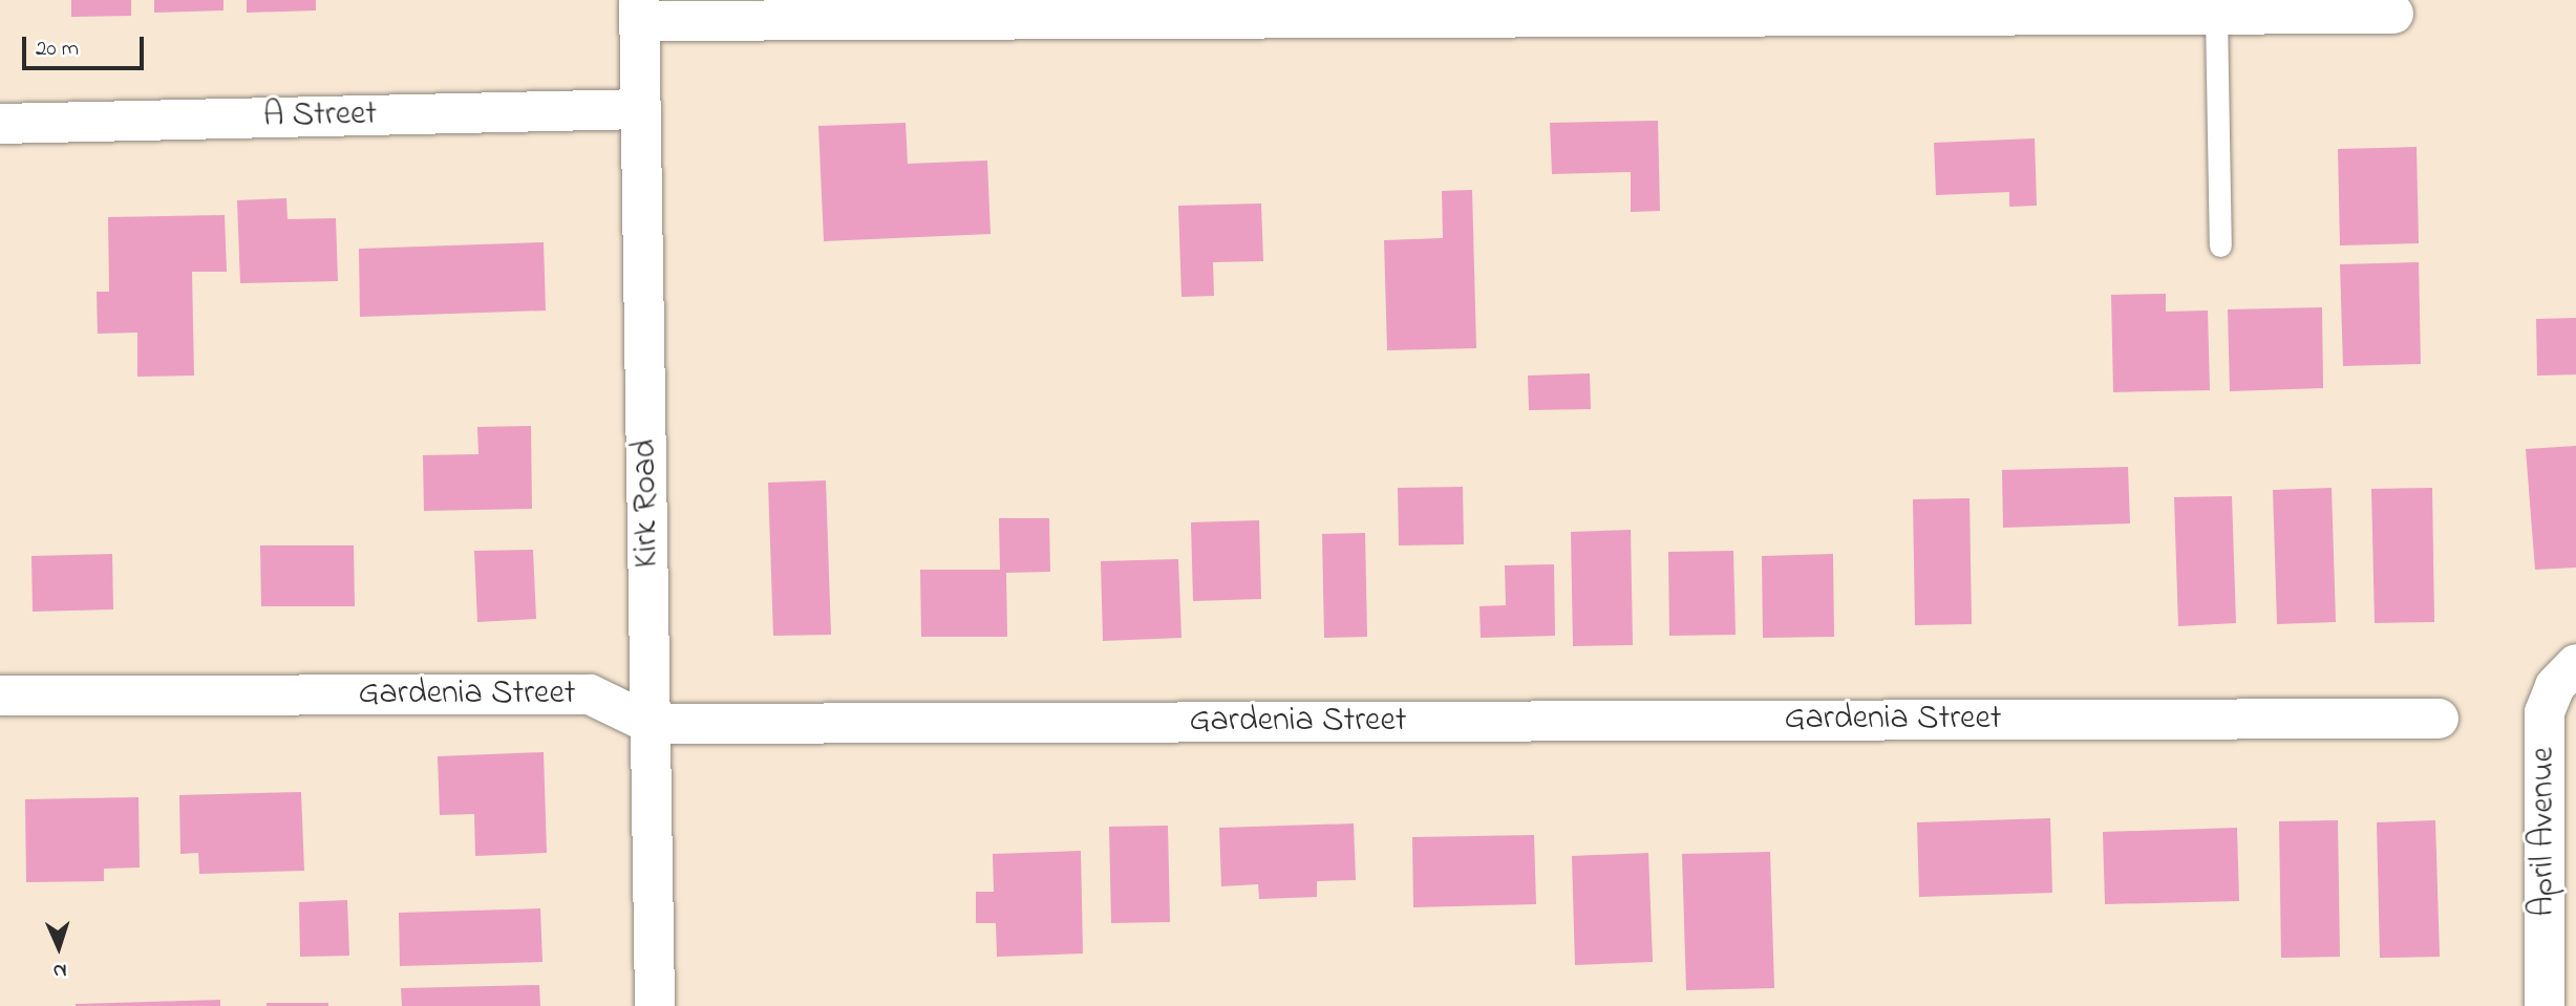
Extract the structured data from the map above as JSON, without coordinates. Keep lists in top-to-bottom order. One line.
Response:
{"streets":{"street":["A Street","Kirk Road","Gardenia Street","April Avenue"]},"crossings":[["A Street","Kirk Road"],["Kirk Road","Gardenia Street"]],"scale_bar":"20 m","north":"bottom"}
